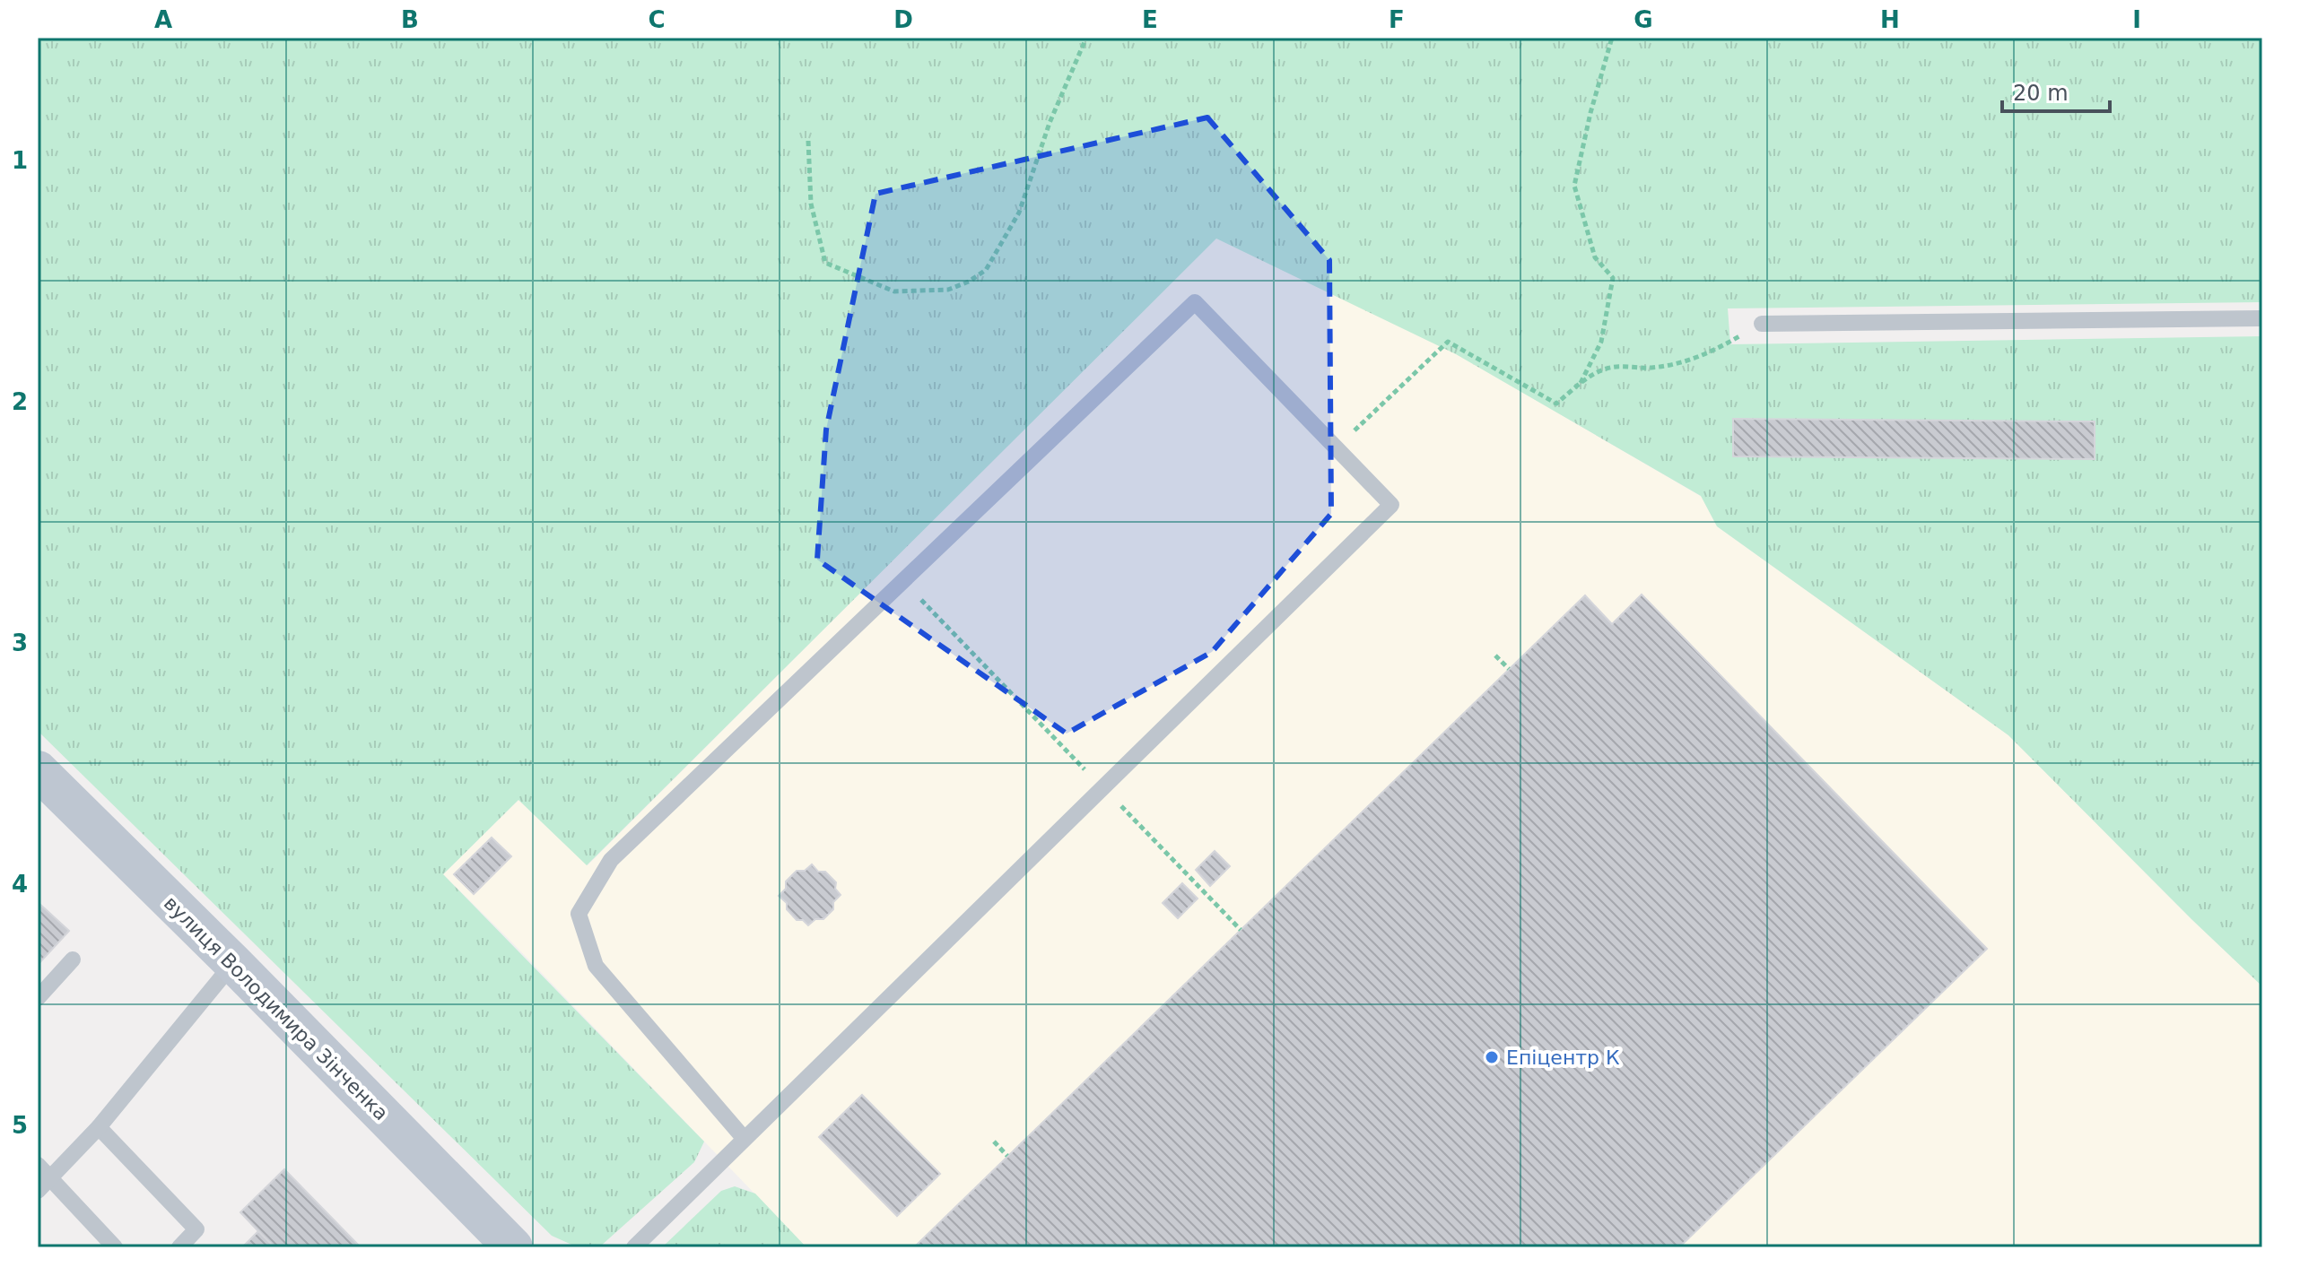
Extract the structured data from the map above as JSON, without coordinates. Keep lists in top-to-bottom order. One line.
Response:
{"streets":{"main road":["вулиця Володимира Зінченка"]},"places":["Епіцентр К"],"scale_bar":"20 m","grid":{"columns":["A","B","C","D","E","F","G","H","I"],"rows":["1","2","3","4","5"]}}
